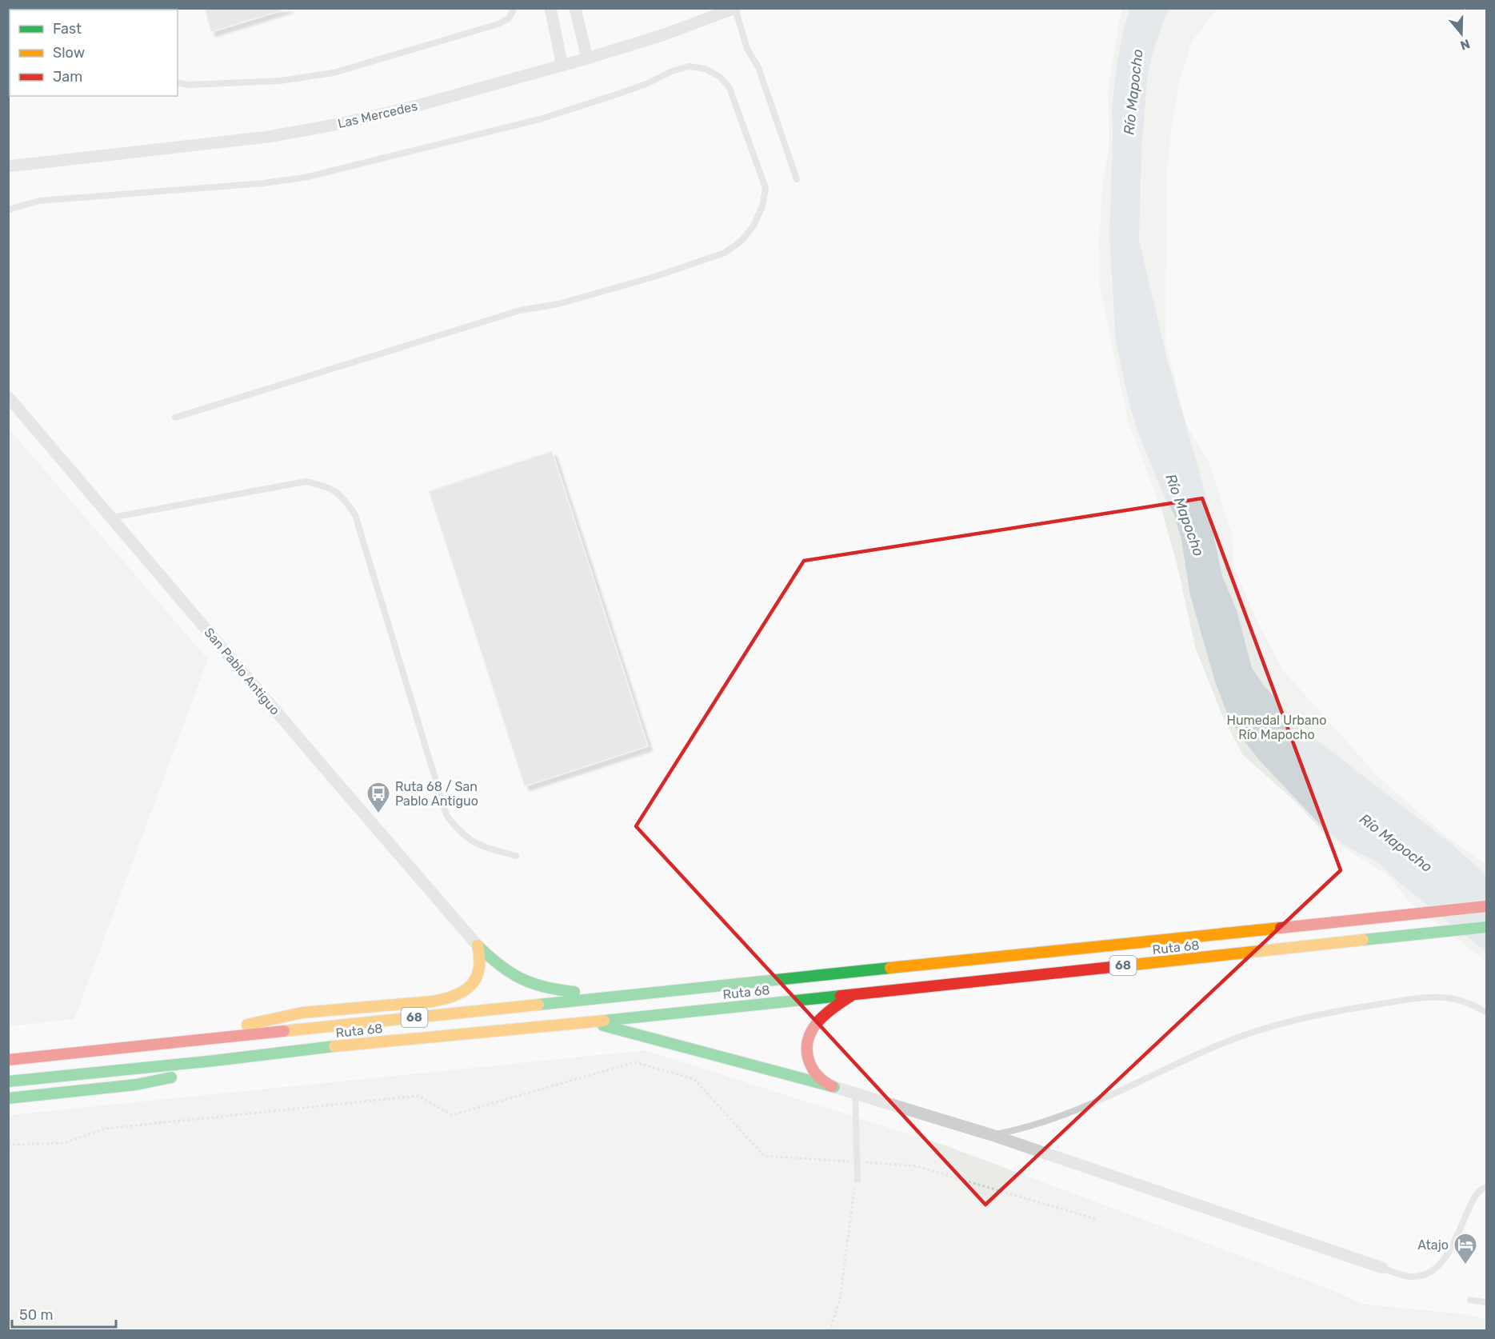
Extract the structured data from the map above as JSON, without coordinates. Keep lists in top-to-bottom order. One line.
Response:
{"streets":{"highway":["Ruta 68","68"],"street":["Las Mercedes","San Pablo Antiguo"]},"water":["Río Mapocho"],"parks":["Humedal Urbano Río Mapocho"],"places":{"bus stop":["Ruta 68 / San Pablo Antiguo"],"hotel":["Atajo"]},"legend":["Fast","Slow","Jam"],"scale_bar":"50 m","north":"bottom"}
